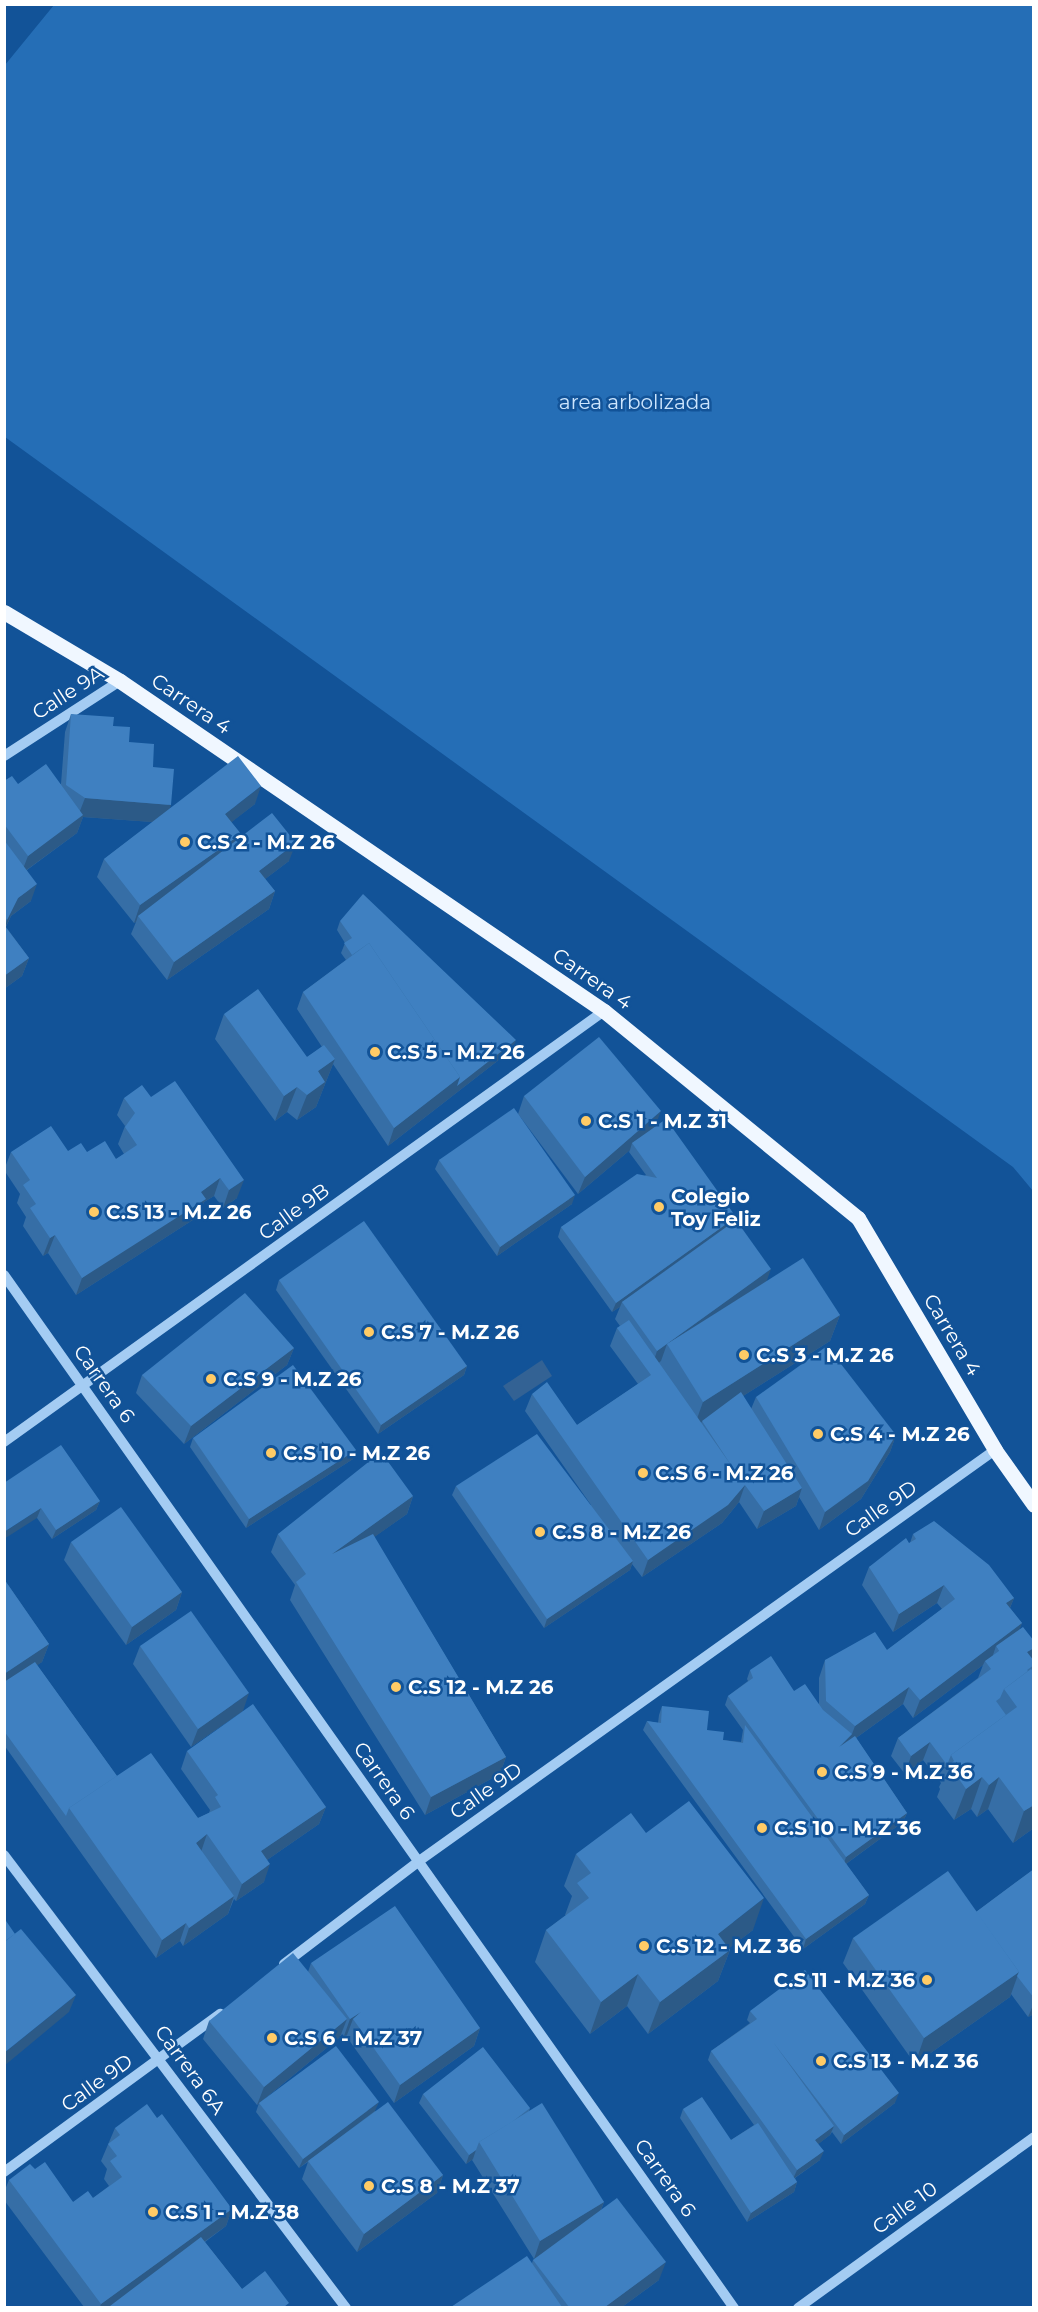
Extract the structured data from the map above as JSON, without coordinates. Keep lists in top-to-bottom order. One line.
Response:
{"streets":{"main road":["Carrera 4"],"street":["Calle 9A","Calle 9B","Carrera 6","Calle 9D","Carrera 6A","Calle 10"]},"crossings":[["Calle 9A","Carrera 4"],["Carrera 4","Calle 9B"],["Carrera 4","Calle 9D"],["Calle 9B","Carrera 6"],["Carrera 6","Calle 9D"],["Calle 9D","Carrera 6A"]],"parks":["area arbolizada"],"places":["C.S 2 - M.Z 26","C.S 5 - M.Z 26","C.S 1 - M.Z 31","Colegio Toy Feliz","C.S 13 - M.Z 26","C.S 7 - M.Z 26","C.S 3 - M.Z 26","C.S 9 - M.Z 26","C.S 4 - M.Z 26","C.S 10 - M.Z 26","C.S 6 - M.Z 26","C.S 8 - M.Z 26","C.S 12 - M.Z 26","C.S 9 - M.Z 36","C.S 10 - M.Z 36","C.S 12 - M.Z 36","C.S 11 - M.Z 36","C.S 6 - M.Z 37","C.S 13 - M.Z 36","C.S 8 - M.Z 37","C.S 1 - M.Z 38"]}
